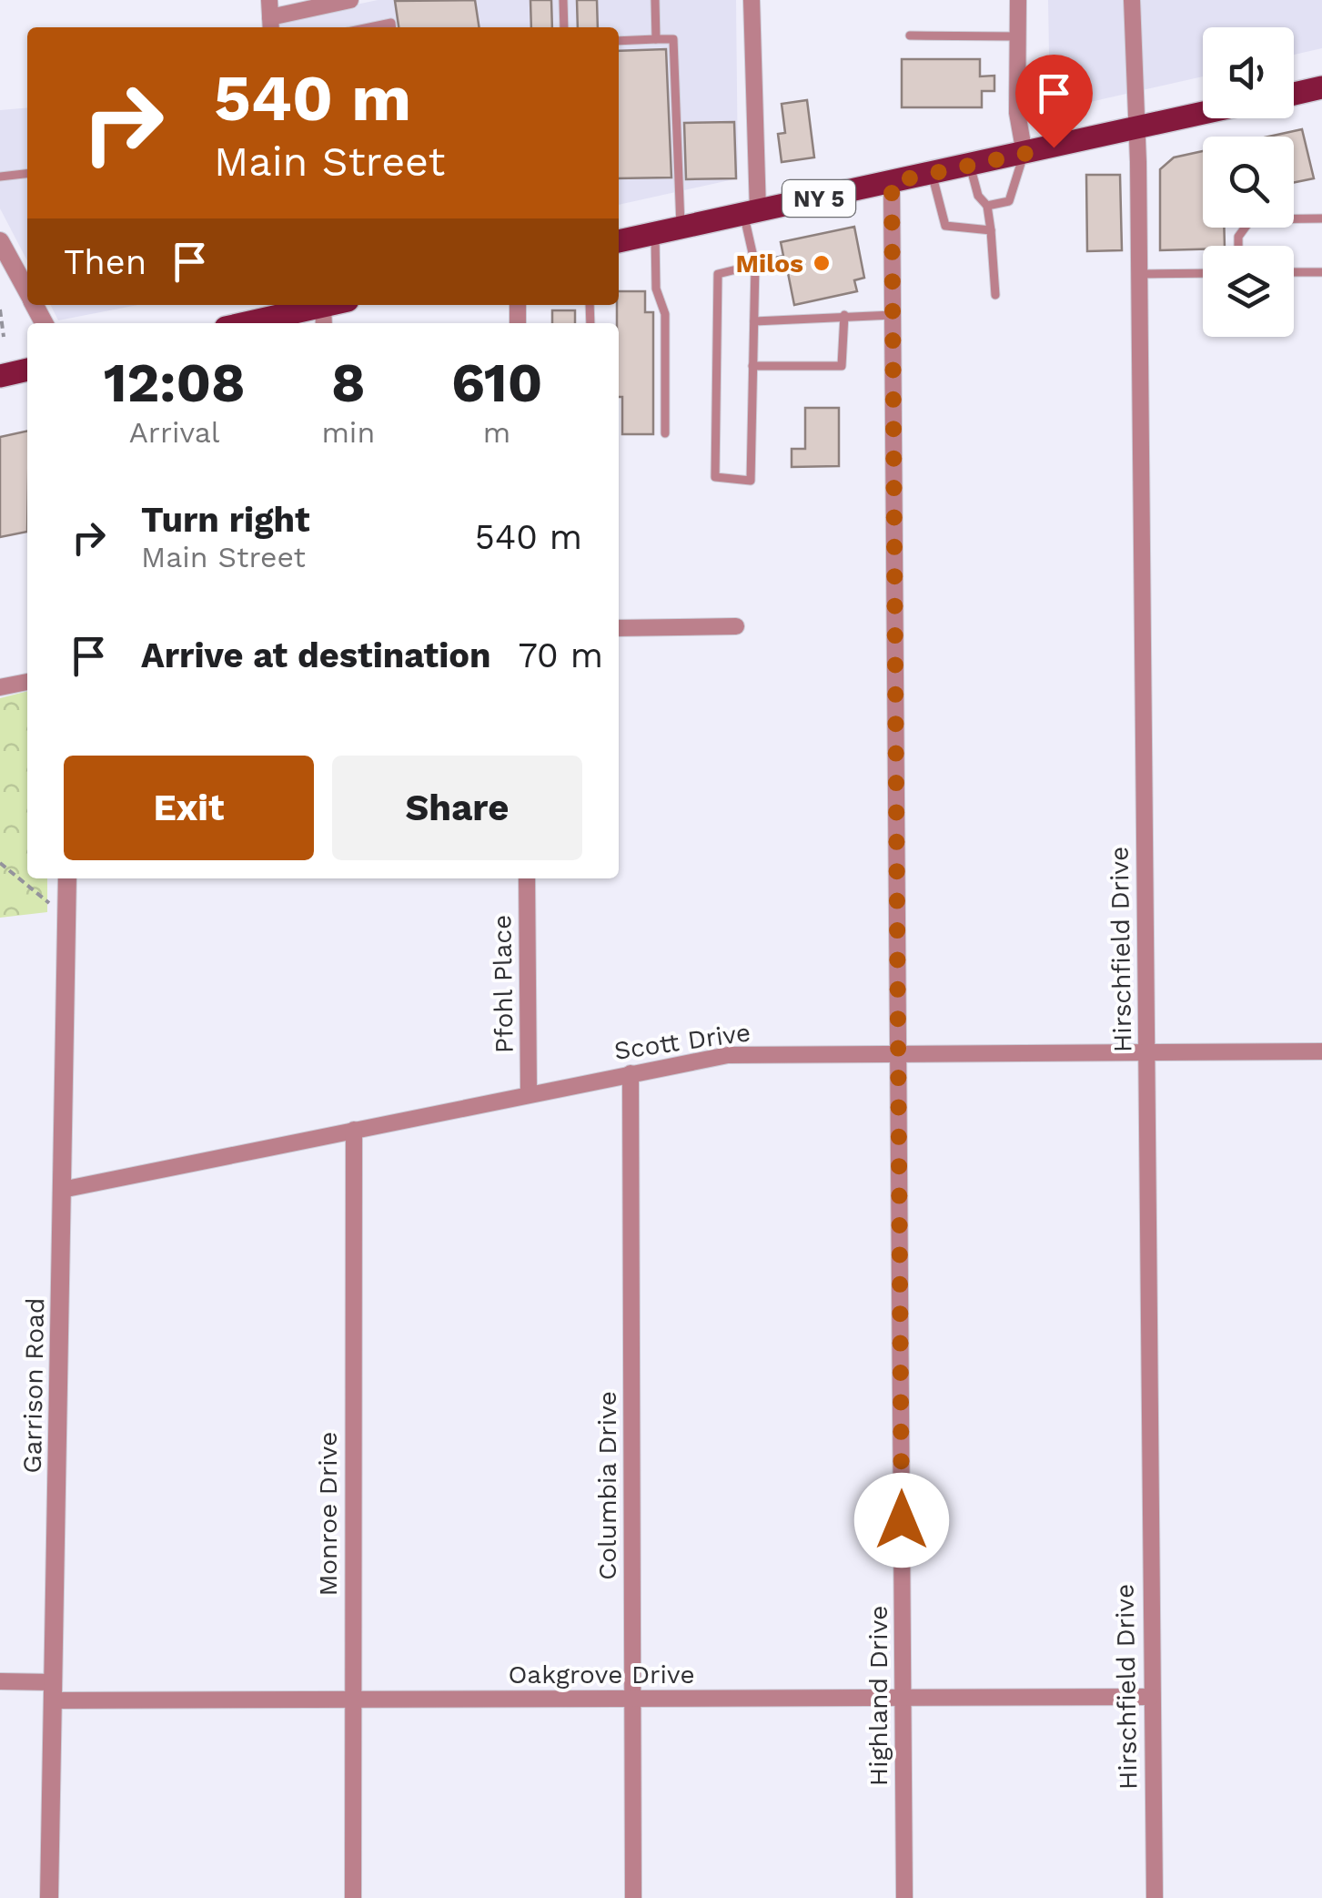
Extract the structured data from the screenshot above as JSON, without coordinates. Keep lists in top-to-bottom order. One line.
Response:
{"streets":{"main road":["NY 5"],"street":["Hirschfield Drive","Pfohl Place","Scott Drive","Garrison Road","Columbia Drive","Monroe Drive","Oakgrove Drive","Highland Drive"]},"crossings":[["NY 5","Hirschfield Drive"],["NY 5","Highland Drive"],["Hirschfield Drive","Scott Drive"],["Hirschfield Drive","Oakgrove Drive"],["Pfohl Place","Scott Drive"],["Scott Drive","Garrison Road"],["Scott Drive","Columbia Drive"],["Scott Drive","Monroe Drive"],["Scott Drive","Highland Drive"],["Garrison Road","Oakgrove Drive"],["Columbia Drive","Oakgrove Drive"],["Monroe Drive","Oakgrove Drive"],["Oakgrove Drive","Highland Drive"]],"places":["Milos"],"page":{"turn":["540 m","Main Street"],"then":"Then","eta":["12:08","Arrival","8","min","610","m"],"list":[{"name":"Turn right","note":"Main Street","value":"540 m"},{"name":"Arrive at destination","value":"70 m"}],"buttons":["Exit","Share"]}}
